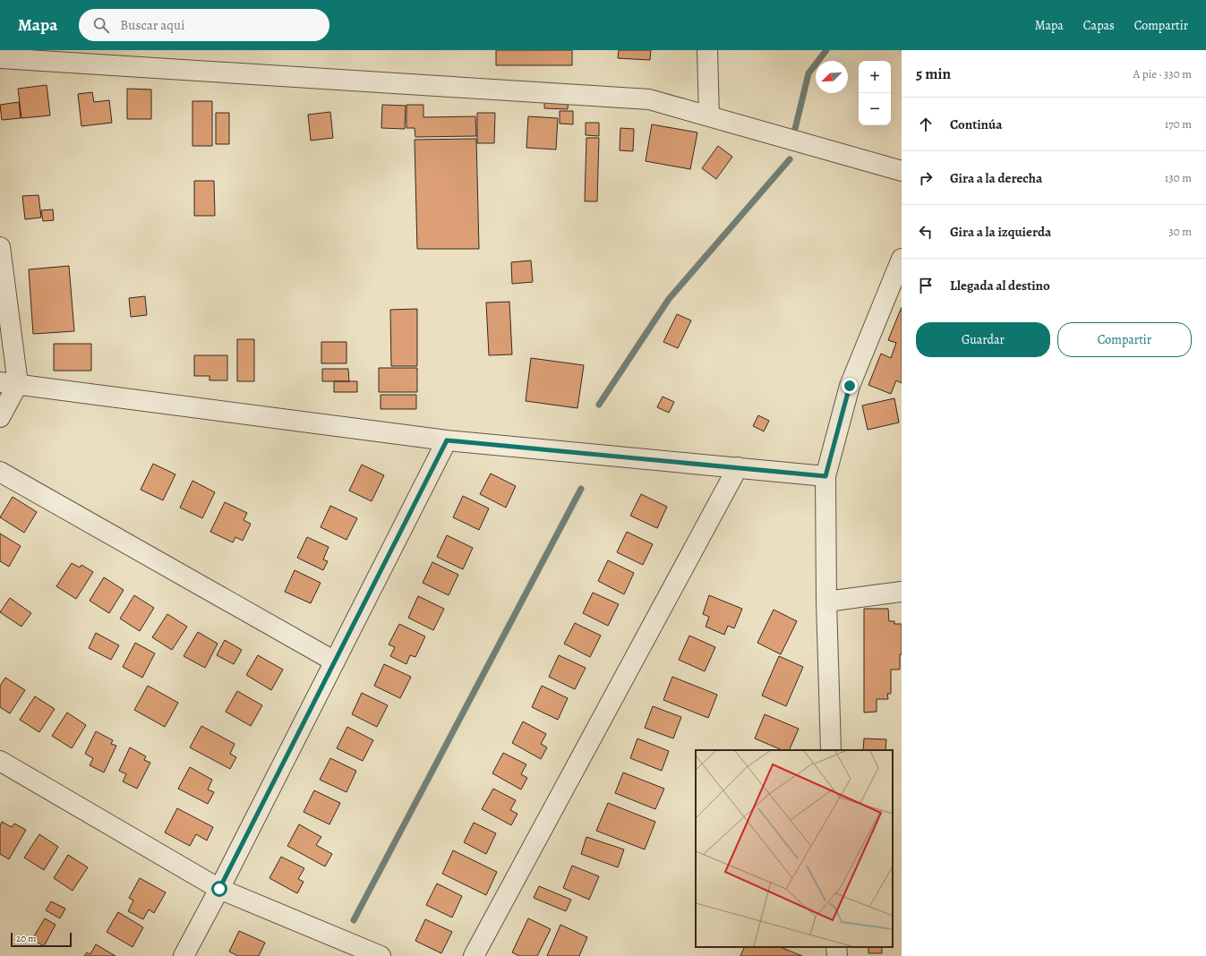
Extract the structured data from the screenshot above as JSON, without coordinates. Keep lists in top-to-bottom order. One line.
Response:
{"scale_bar":"20 m","north":"bottom left","page":{"header":"Mapa","search":"Buscar aquí","nav":["Mapa","Capas","Compartir"],"heading":["5 min","A pie · 330 m"],"map_buttons":["+","−"],"list":[["Continúa","170 m"],["Gira a la derecha","130 m"],["Gira a la izquierda","30 m"],"Llegada al destino"],"buttons":["Guardar","Compartir"],"scale":"20 m"}}
